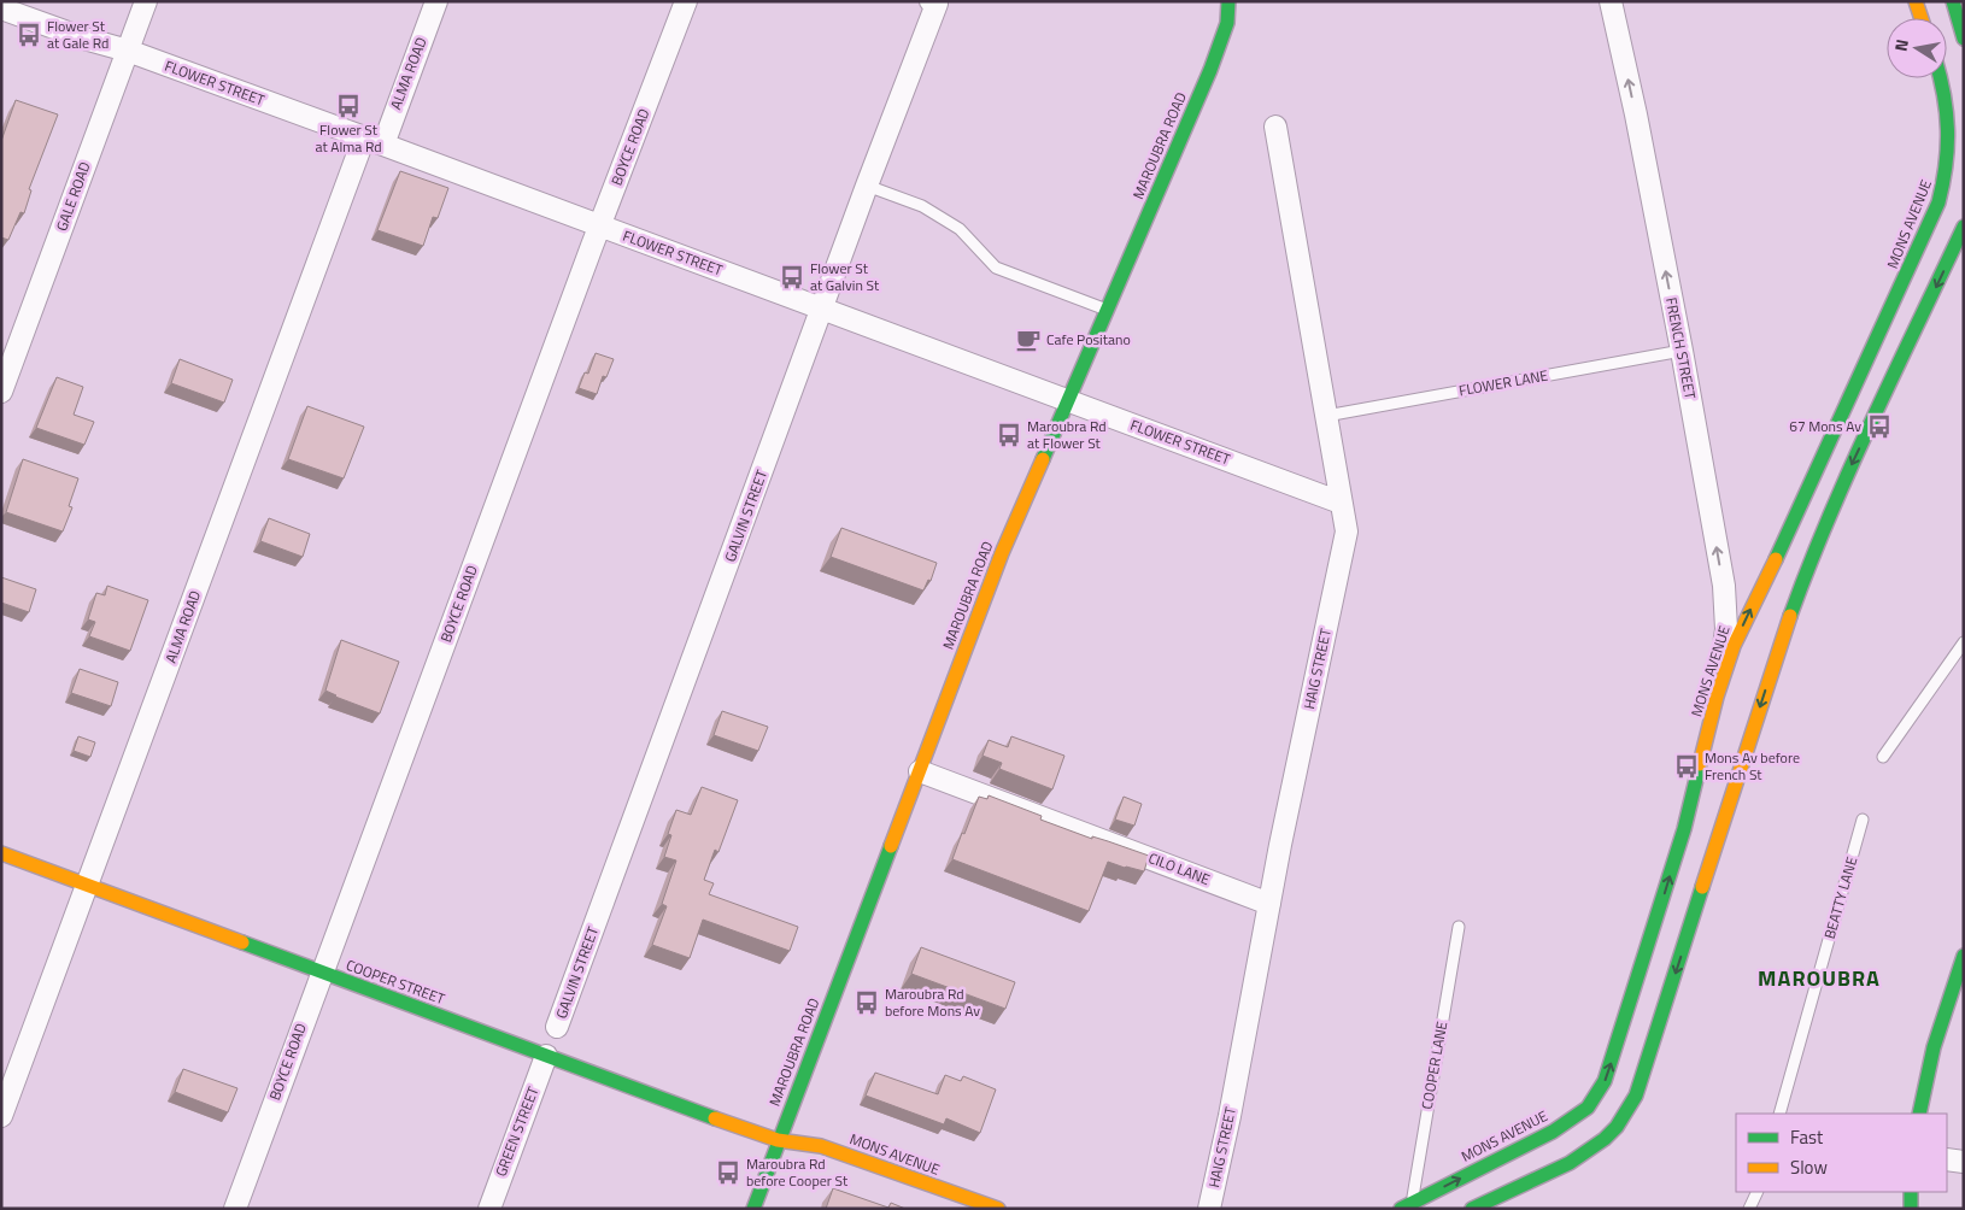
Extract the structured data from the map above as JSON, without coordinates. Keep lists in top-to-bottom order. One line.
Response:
{"streets":{"street":["ALMA ROAD","FLOWER STREET","MAROUBRA ROAD","BOYCE ROAD","GALE ROAD","MONS AVENUE","FRENCH STREET","GALVIN STREET","HAIG STREET","CILO LANE","COOPER STREET","GREEN STREET"],"lane":["FLOWER LANE","BEATTY LANE","COOPER LANE"]},"crossings":[["ALMA ROAD","FLOWER STREET"],["ALMA ROAD","COOPER STREET"],["FLOWER STREET","MAROUBRA ROAD"],["FLOWER STREET","BOYCE ROAD"],["FLOWER STREET","GALE ROAD"],["FLOWER STREET","GALVIN STREET"],["FLOWER STREET","HAIG STREET"],["MAROUBRA ROAD","MONS AVENUE"],["MAROUBRA ROAD","CILO LANE"],["MAROUBRA ROAD","COOPER STREET"],["BOYCE ROAD","COOPER STREET"],["MONS AVENUE","FRENCH STREET"],["MONS AVENUE","COOPER STREET"],["MONS AVENUE","COOPER LANE"],["FRENCH STREET","FLOWER LANE"],["FLOWER LANE","HAIG STREET"],["HAIG STREET","CILO LANE"],["COOPER STREET","GREEN STREET"]],"one_way":["FRENCH STREET"],"districts":["MAROUBRA"],"places":{"bus stop":["Flower St at Gale Rd","Flower St at Alma Rd","Flower St at Galvin St","67 Mons Av","Maroubra Rd at Flower St","Mons Av before French St","Maroubra Rd before Mons Av","Maroubra Rd before Cooper St"],"cafe":["Cafe Positano"]},"legend":["Fast","Slow"],"north":"left"}
